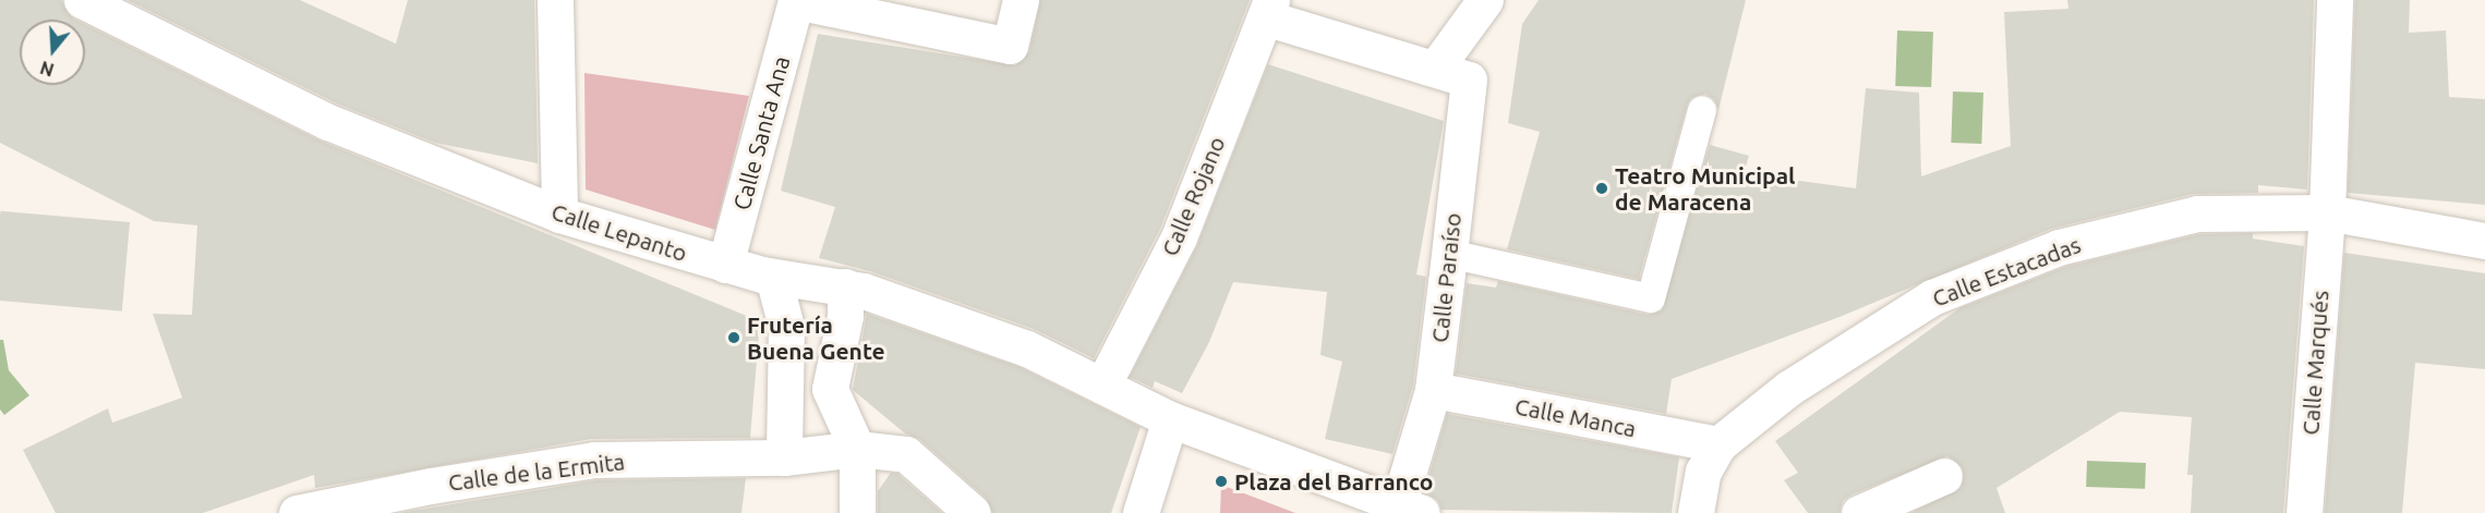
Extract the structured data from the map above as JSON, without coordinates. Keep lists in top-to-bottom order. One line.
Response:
{"streets":{"street":["Calle Santa Ana","Calle Rojano","Calle Lepanto","Calle Estacadas","Calle Paraíso","Calle Marqués","Calle Manca","Calle de la Ermita"]},"crossings":[["Calle Santa Ana","Calle Lepanto"],["Calle Rojano","Calle Lepanto"],["Calle Rojano","Calle Paraíso"],["Calle Lepanto","Calle Paraíso"],["Calle Estacadas","Calle Marqués"],["Calle Estacadas","Calle Manca"],["Calle Paraíso","Calle Manca"]],"places":["Teatro Municipal de Maracena","Frutería Buena Gente","Plaza del Barranco"],"north":"bottom"}
